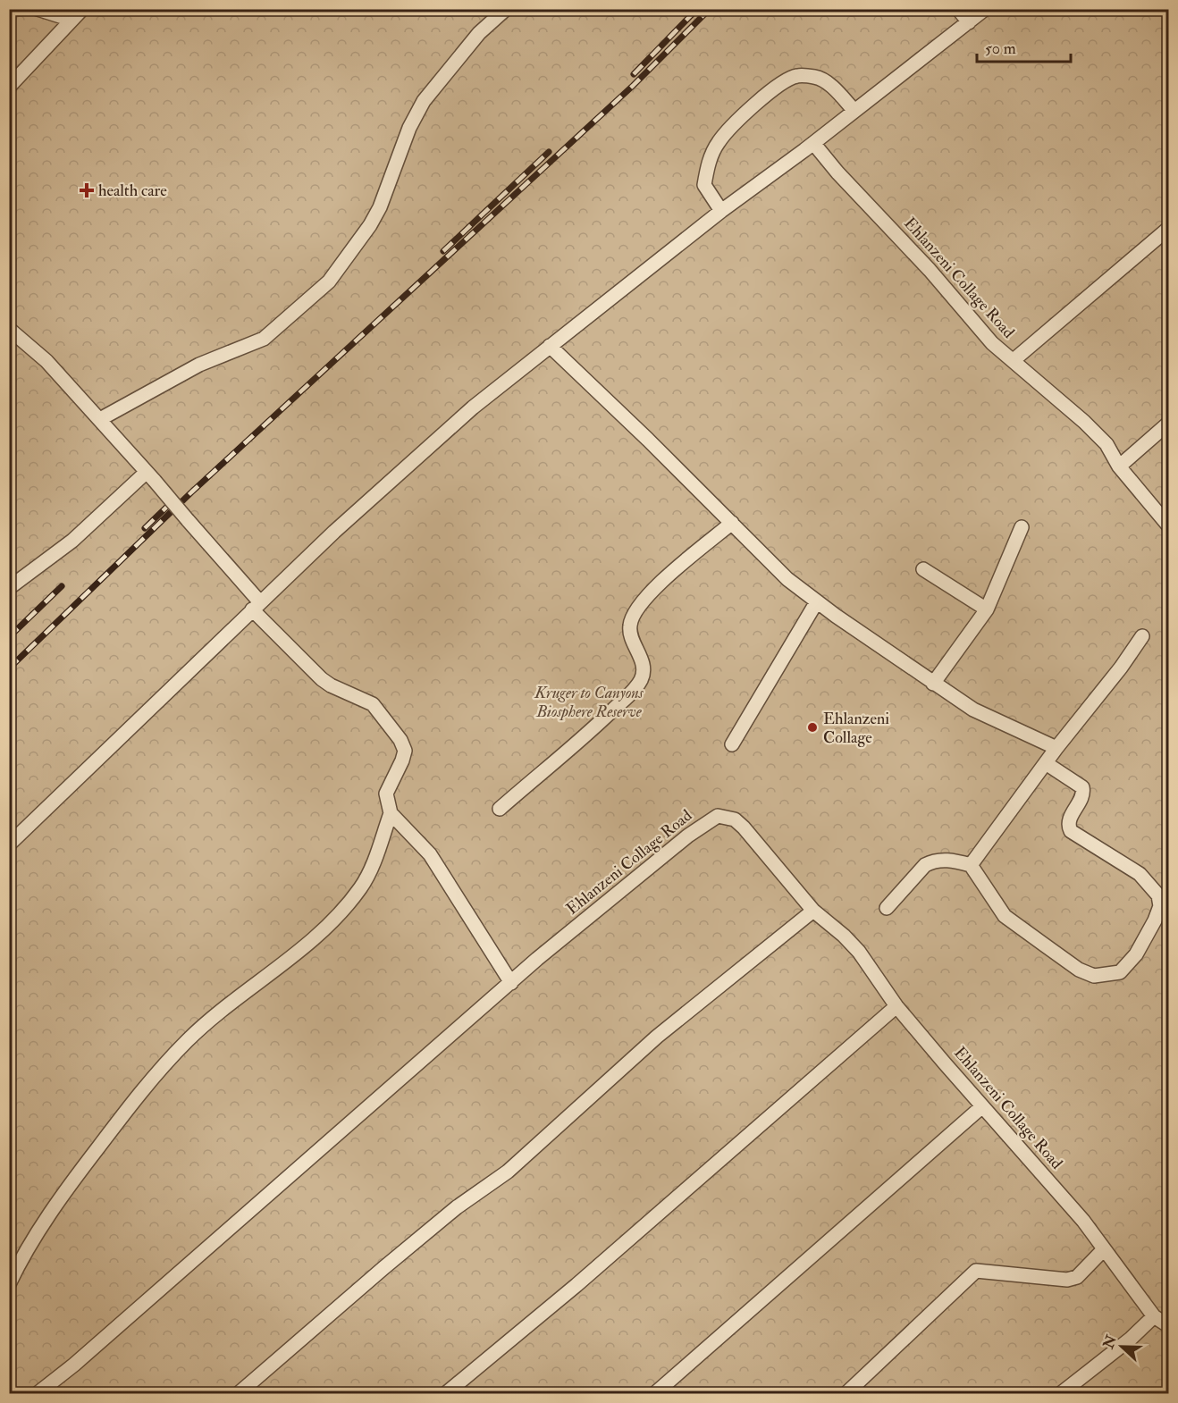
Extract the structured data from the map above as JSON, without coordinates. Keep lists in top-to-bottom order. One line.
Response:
{"streets":{"street":["Ehlanzeni Collage Road"]},"parks":["Kruger to Canyons Biosphere Reserve"],"places":{"health":["health care"],"other":["Ehlanzeni Collage"]},"scale_bar":"50 m","north":"left"}
